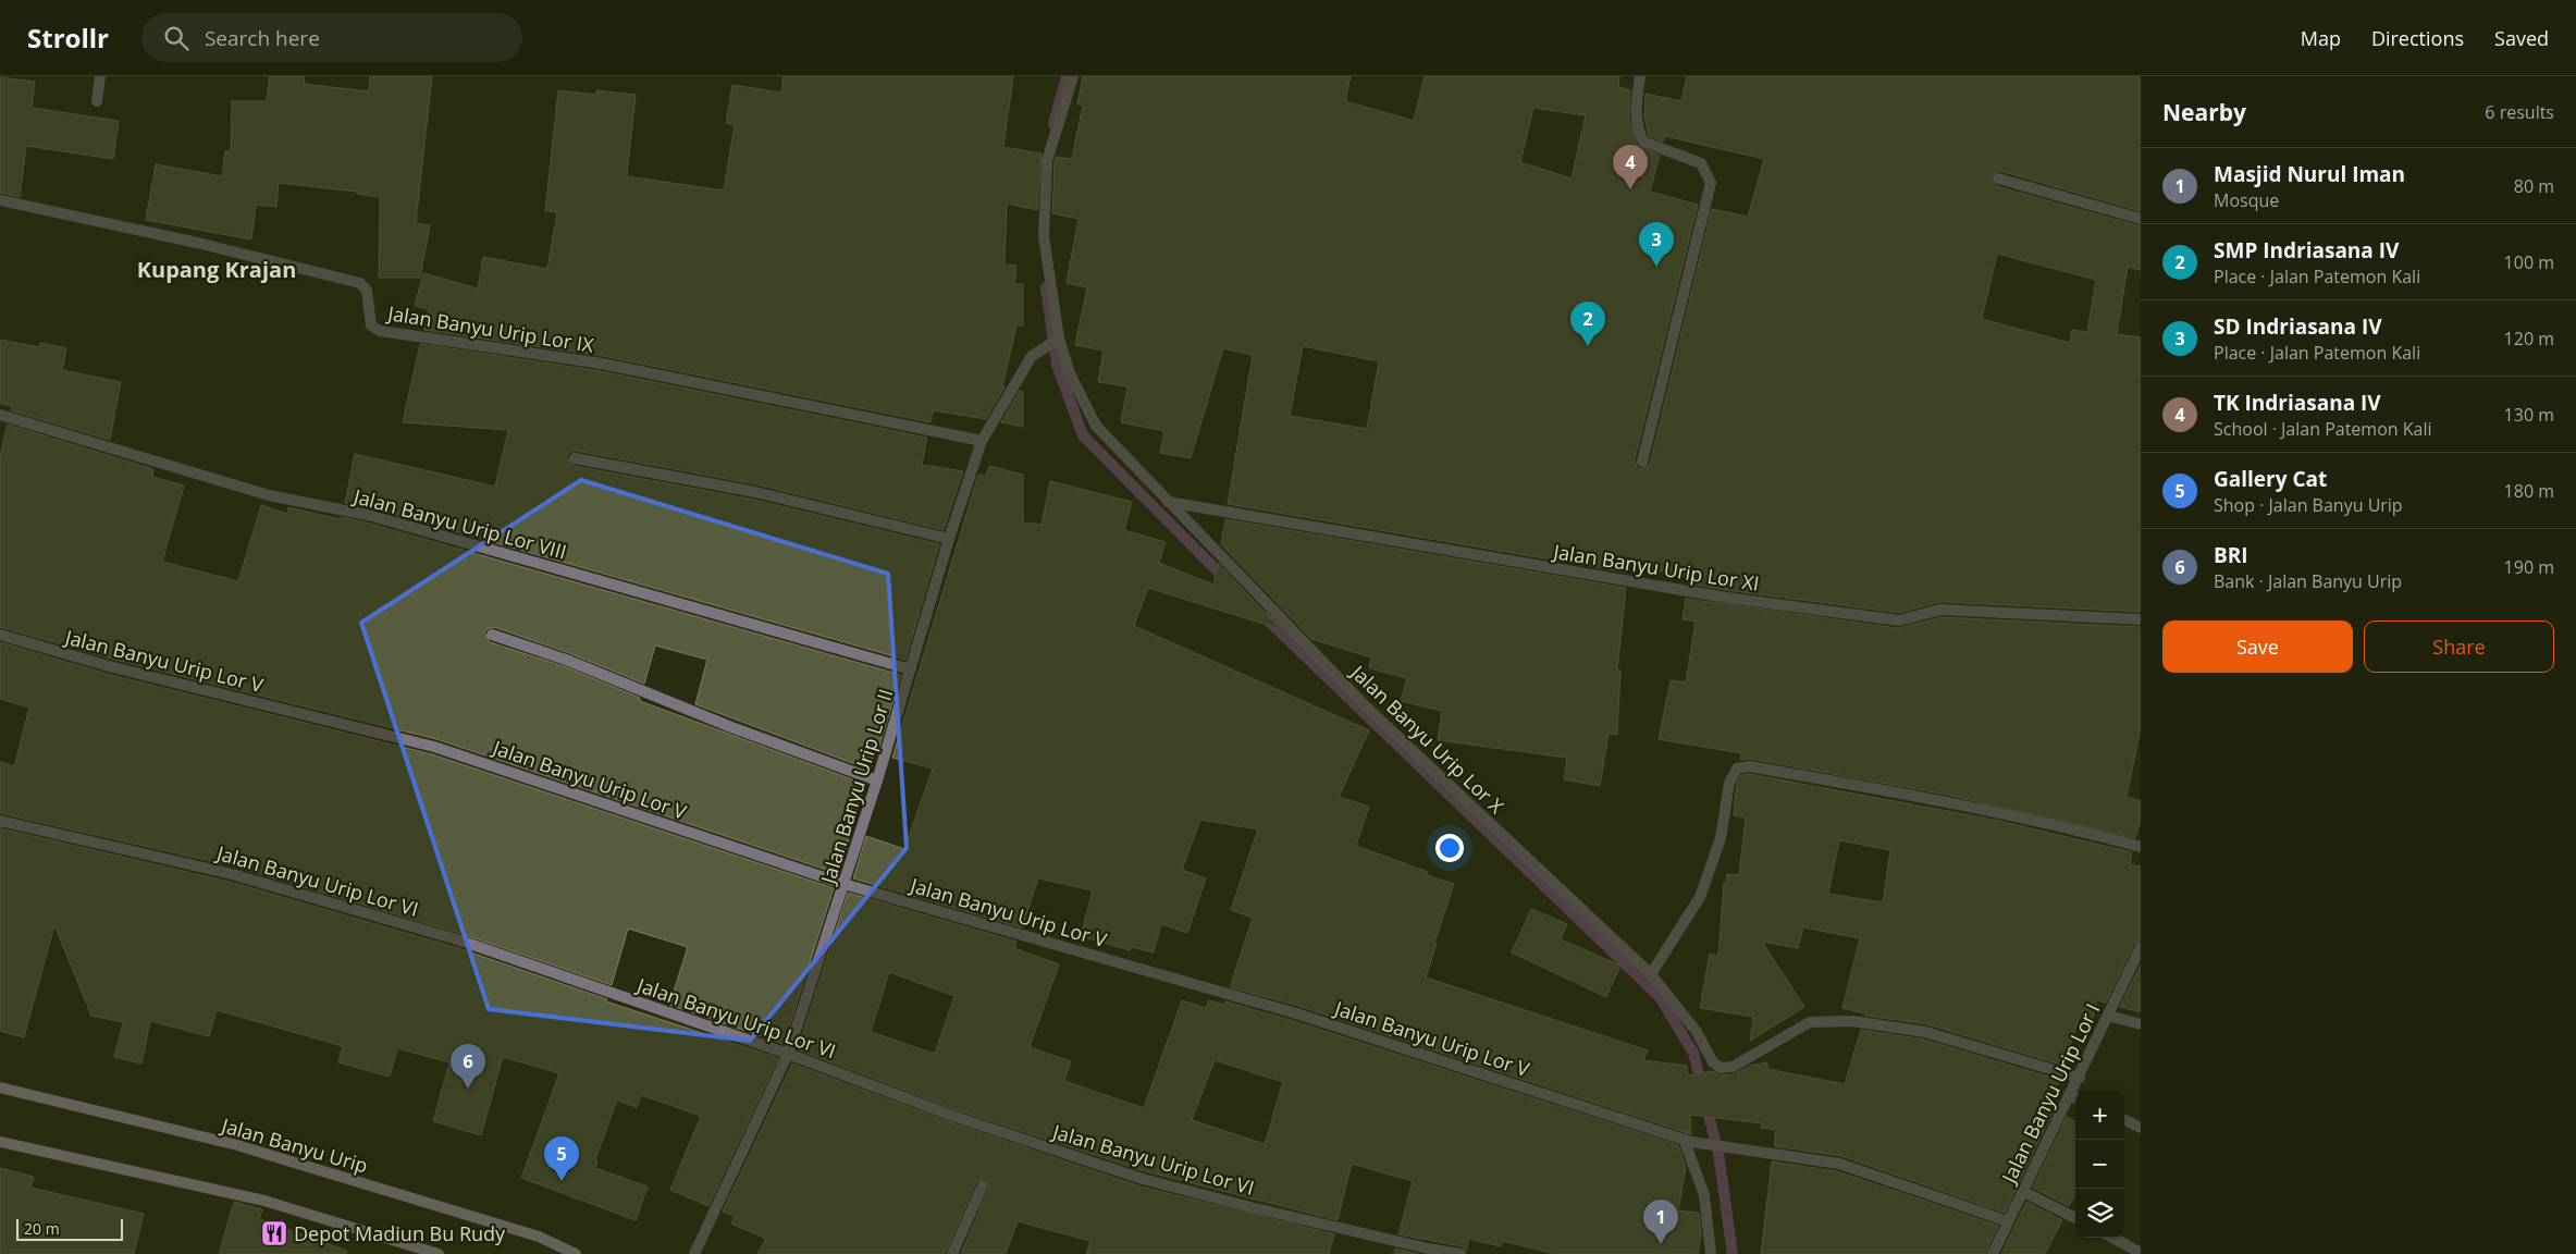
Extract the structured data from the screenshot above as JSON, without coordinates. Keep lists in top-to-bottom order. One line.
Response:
{"streets":{"main road":["Jalan Banyu Urip"],"street":["Jalan Banyu Urip Lor IX","Jalan Banyu Urip Lor VIII","Jalan Banyu Urip Lor XI","Jalan Banyu Urip Lor V","Jalan Banyu Urip Lor X","Jalan Banyu Urip Lor II","Jalan Banyu Urip Lor VI","Jalan Banyu Urip Lor I"]},"crossings":[["Jalan Banyu Urip Lor IX","Jalan Banyu Urip Lor II"],["Jalan Banyu Urip Lor VIII","Jalan Banyu Urip Lor II"],["Jalan Banyu Urip Lor XI","Jalan Banyu Urip Lor X"],["Jalan Banyu Urip Lor V","Jalan Banyu Urip Lor II"],["Jalan Banyu Urip Lor V","Jalan Banyu Urip Lor I"],["Jalan Banyu Urip Lor X","Jalan Banyu Urip Lor II"],["Jalan Banyu Urip Lor X","Jalan Banyu Urip Lor I"],["Jalan Banyu Urip Lor II","Jalan Banyu Urip Lor VI"]],"districts":["Kupang Krajan"],"places":{"restaurant":["Depot Madiun Bu Rudy"]},"scale_bar":"20 m","page":{"header":"Strollr","search":"Search here","nav":["Map","Directions","Saved"],"heading":["Nearby","6 results"],"pins":["4","3","2","6","5","1"],"list":[{"mark":"1","name":"Masjid Nurul Iman","note":"Mosque","value":"80 m"},{"mark":"2","name":"SMP Indriasana IV","note":"Place · Jalan Patemon Kali","value":"100 m"},{"mark":"3","name":"SD Indriasana IV","note":"Place · Jalan Patemon Kali","value":"120 m"},{"mark":"4","name":"TK Indriasana IV","note":"School · Jalan Patemon Kali","value":"130 m"},{"mark":"5","name":"Gallery Cat","note":"Shop · Jalan Banyu Urip","value":"180 m"},{"mark":"6","name":"BRI","note":"Bank · Jalan Banyu Urip","value":"190 m"}],"buttons":["Save","Share"],"map_buttons":["+","−"],"scale":"20 m"}}
